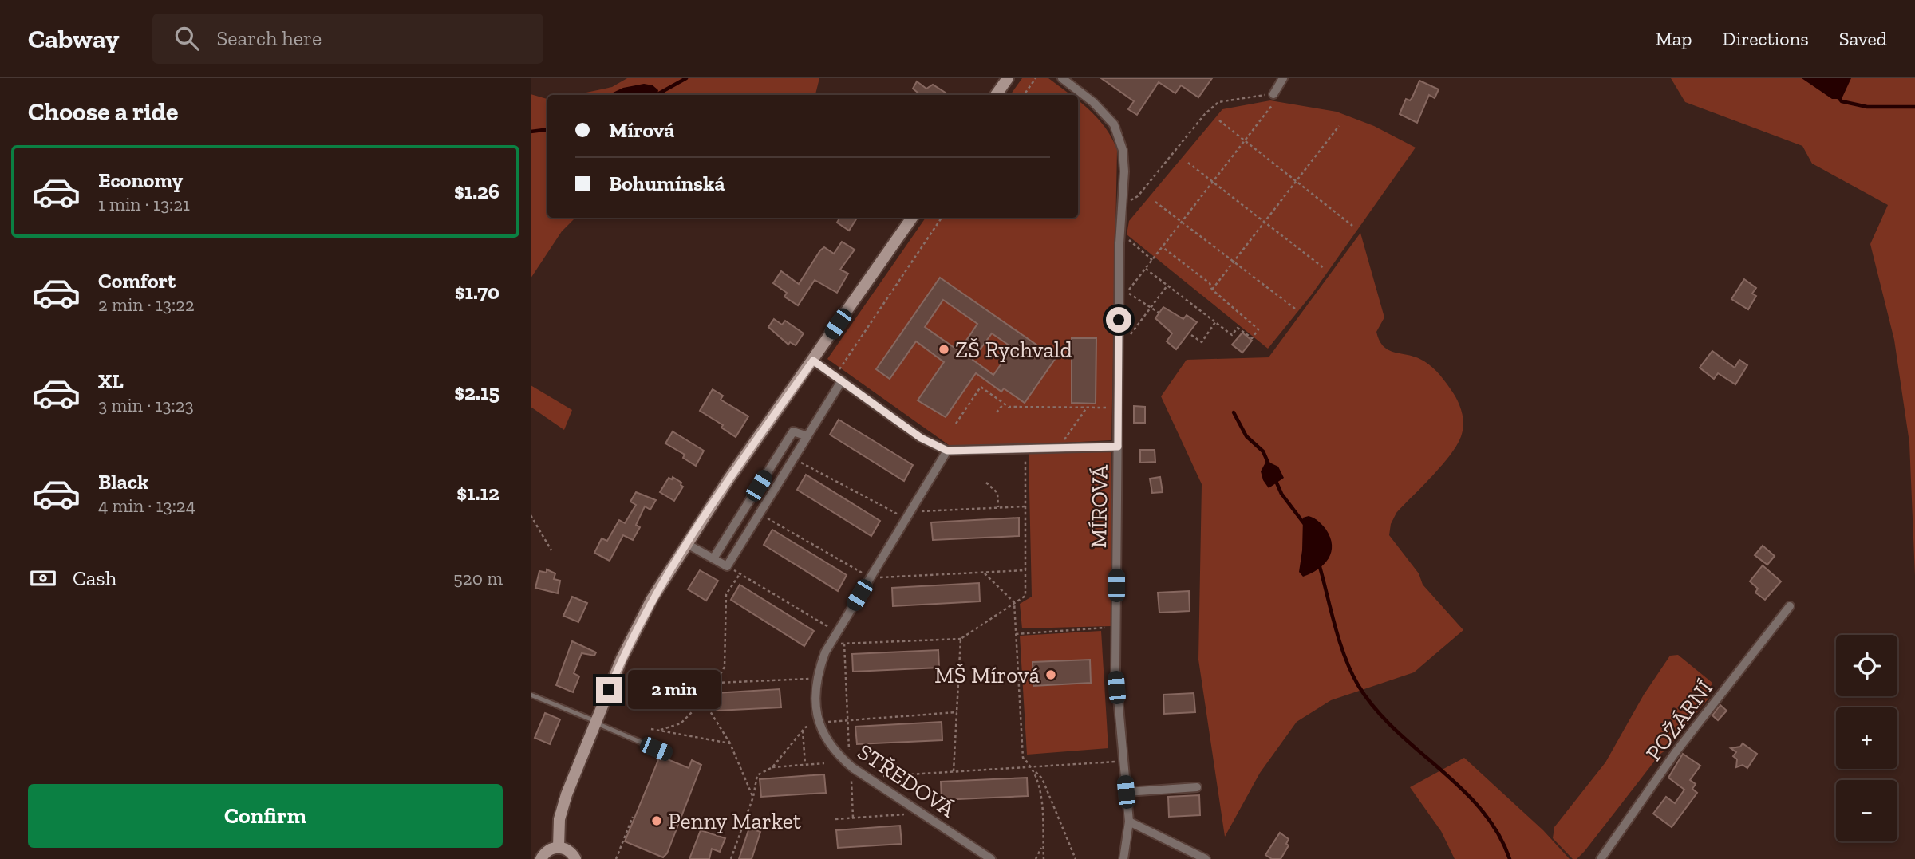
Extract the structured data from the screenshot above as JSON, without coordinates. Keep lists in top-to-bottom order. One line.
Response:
{"streets":{"street":["MÍROVÁ","POŽÁRNÍ","STŘEDOVÁ"]},"places":["ZŠ Rychvald","MŠ Mírová","Penny Market"],"page":{"header":"Cabway","search":"Search here","nav":["Map","Directions","Saved"],"heading":"Choose a ride","banner":["Mírová","Bohumínská"],"list":[{"name":"Economy","note":"1 min · 13:21","value":"$1.26"},{"name":"Comfort","note":"2 min · 13:22","value":"$1.70"},{"name":"XL","note":"3 min · 13:23","value":"$2.15"},{"name":"Black","note":"4 min · 13:24","value":"$1.12"}],"pay":["Cash","520 m"],"map_buttons":["+","−"],"bubble":"2 min","buttons":"Confirm"}}
